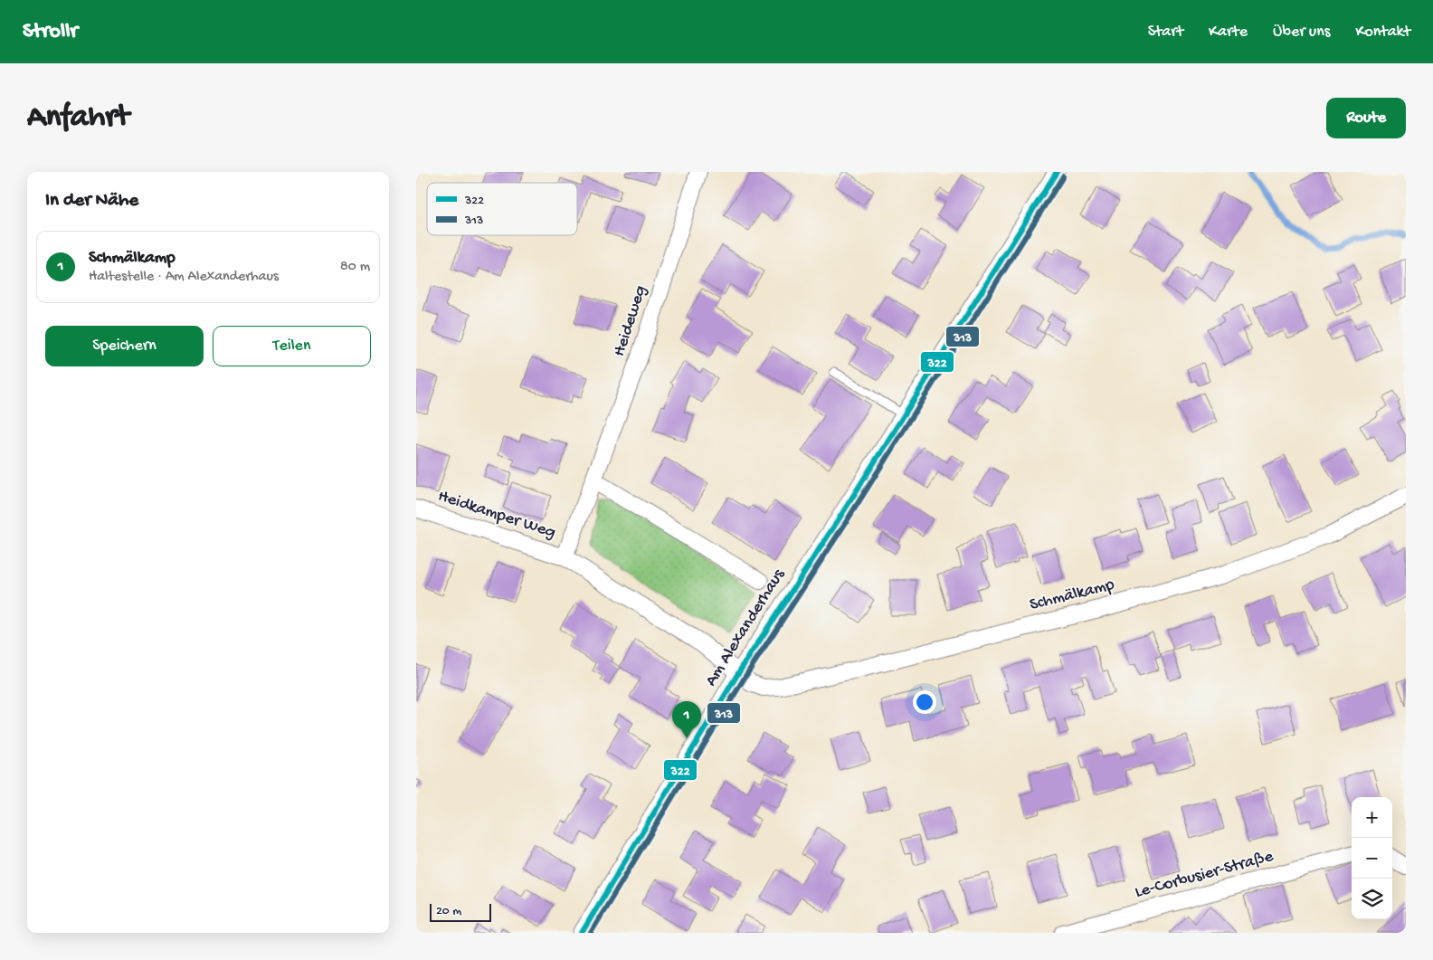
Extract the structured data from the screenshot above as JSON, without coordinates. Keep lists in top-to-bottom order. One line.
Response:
{"streets":{"street":["Heideweg","Heidkamper Weg","Schmälkamp","Am Alexanderhaus","Le-Corbusier-Straße"]},"crossings":[["Heideweg","Heidkamper Weg"],["Schmälkamp","Am Alexanderhaus"]],"lines":["transit line 322","transit line 313"],"legend":["322","313"],"scale_bar":"20 m","page":{"header":"Strollr","nav":["Start","Karte","Über uns","Kontakt"],"buttons":["Route",["Speichern","Teilen"]],"title":"Anfahrt","heading":"In der Nähe","list":[{"mark":"1","name":"Schmälkamp","note":"Haltestelle · Am Alexanderhaus","value":"80 m"}],"pins":"1","map_buttons":["+","−"],"scale":"20 m"}}
